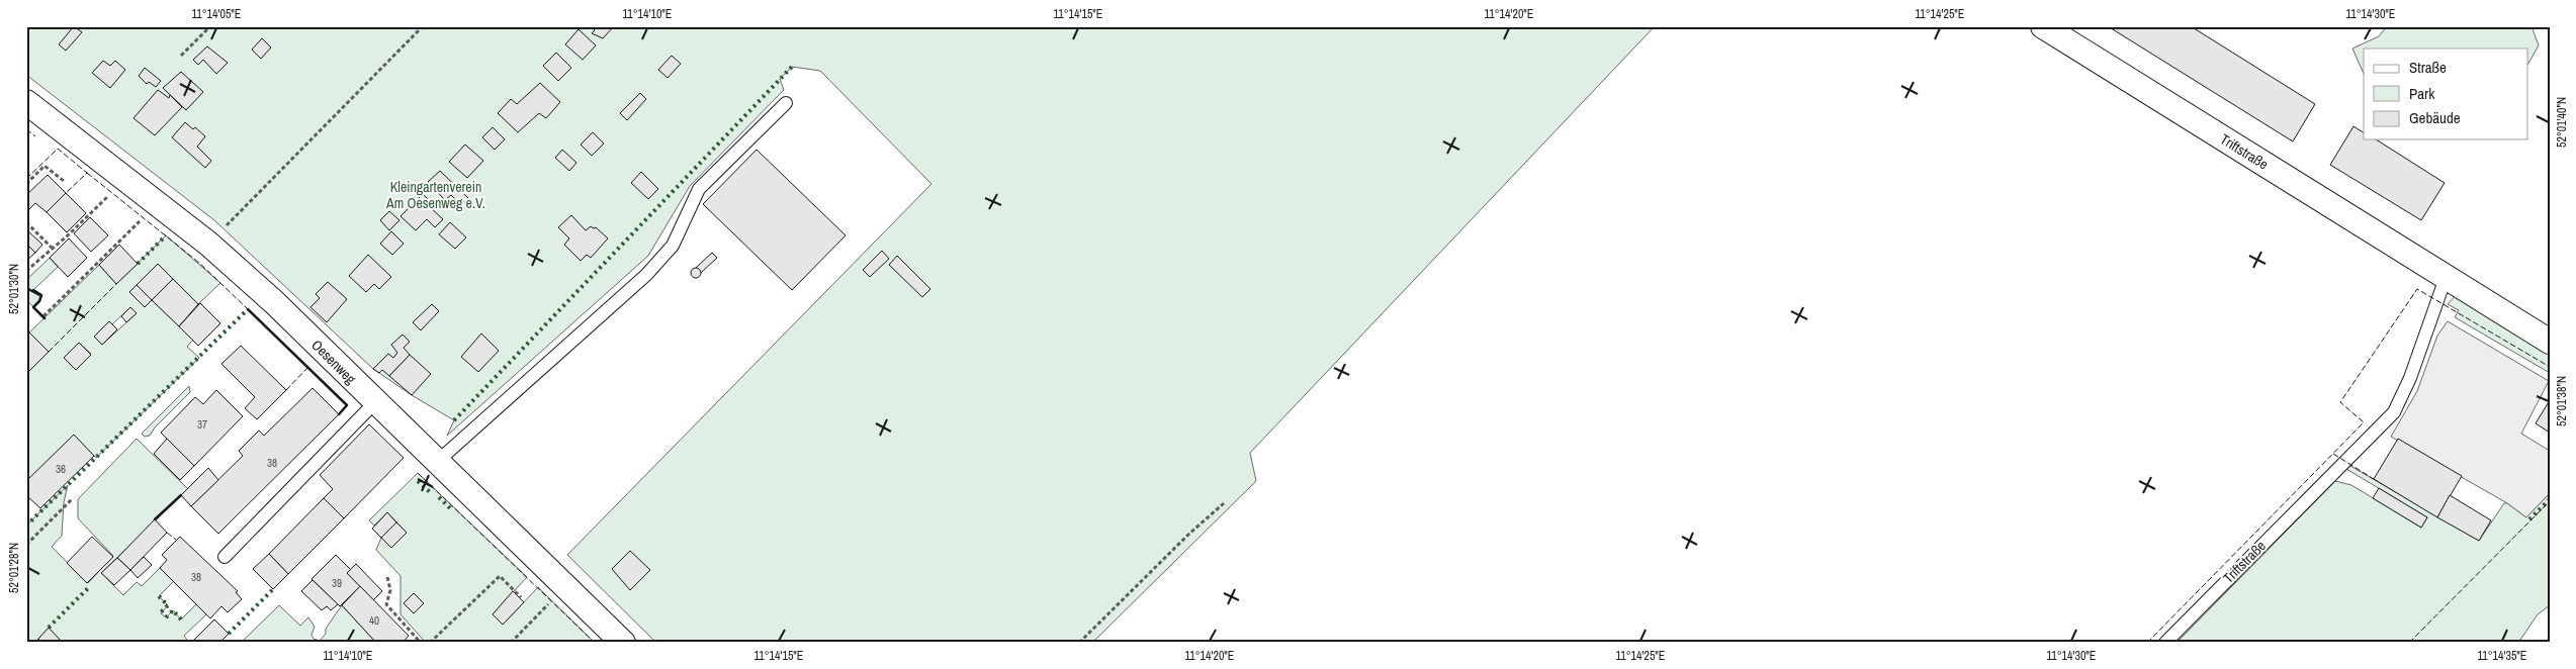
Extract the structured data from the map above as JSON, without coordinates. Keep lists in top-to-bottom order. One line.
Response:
{"streets":{"street":["Triftstraße","Oesenweg"]},"parks":["Kleingartenverein Am Oesenweg e.V."],"house_numbers":["37","38","36","38","39","40"],"legend":["Straße","Park","Gebäude"],"coordinates":["11°14'05\"E","11°14'10\"E","11°14'15\"E","11°14'20\"E","11°14'25\"E","11°14'30\"E","52°01'40\"N","52°01'30\"N","52°01'38\"N","52°01'28\"N","11°14'35\"E"]}
